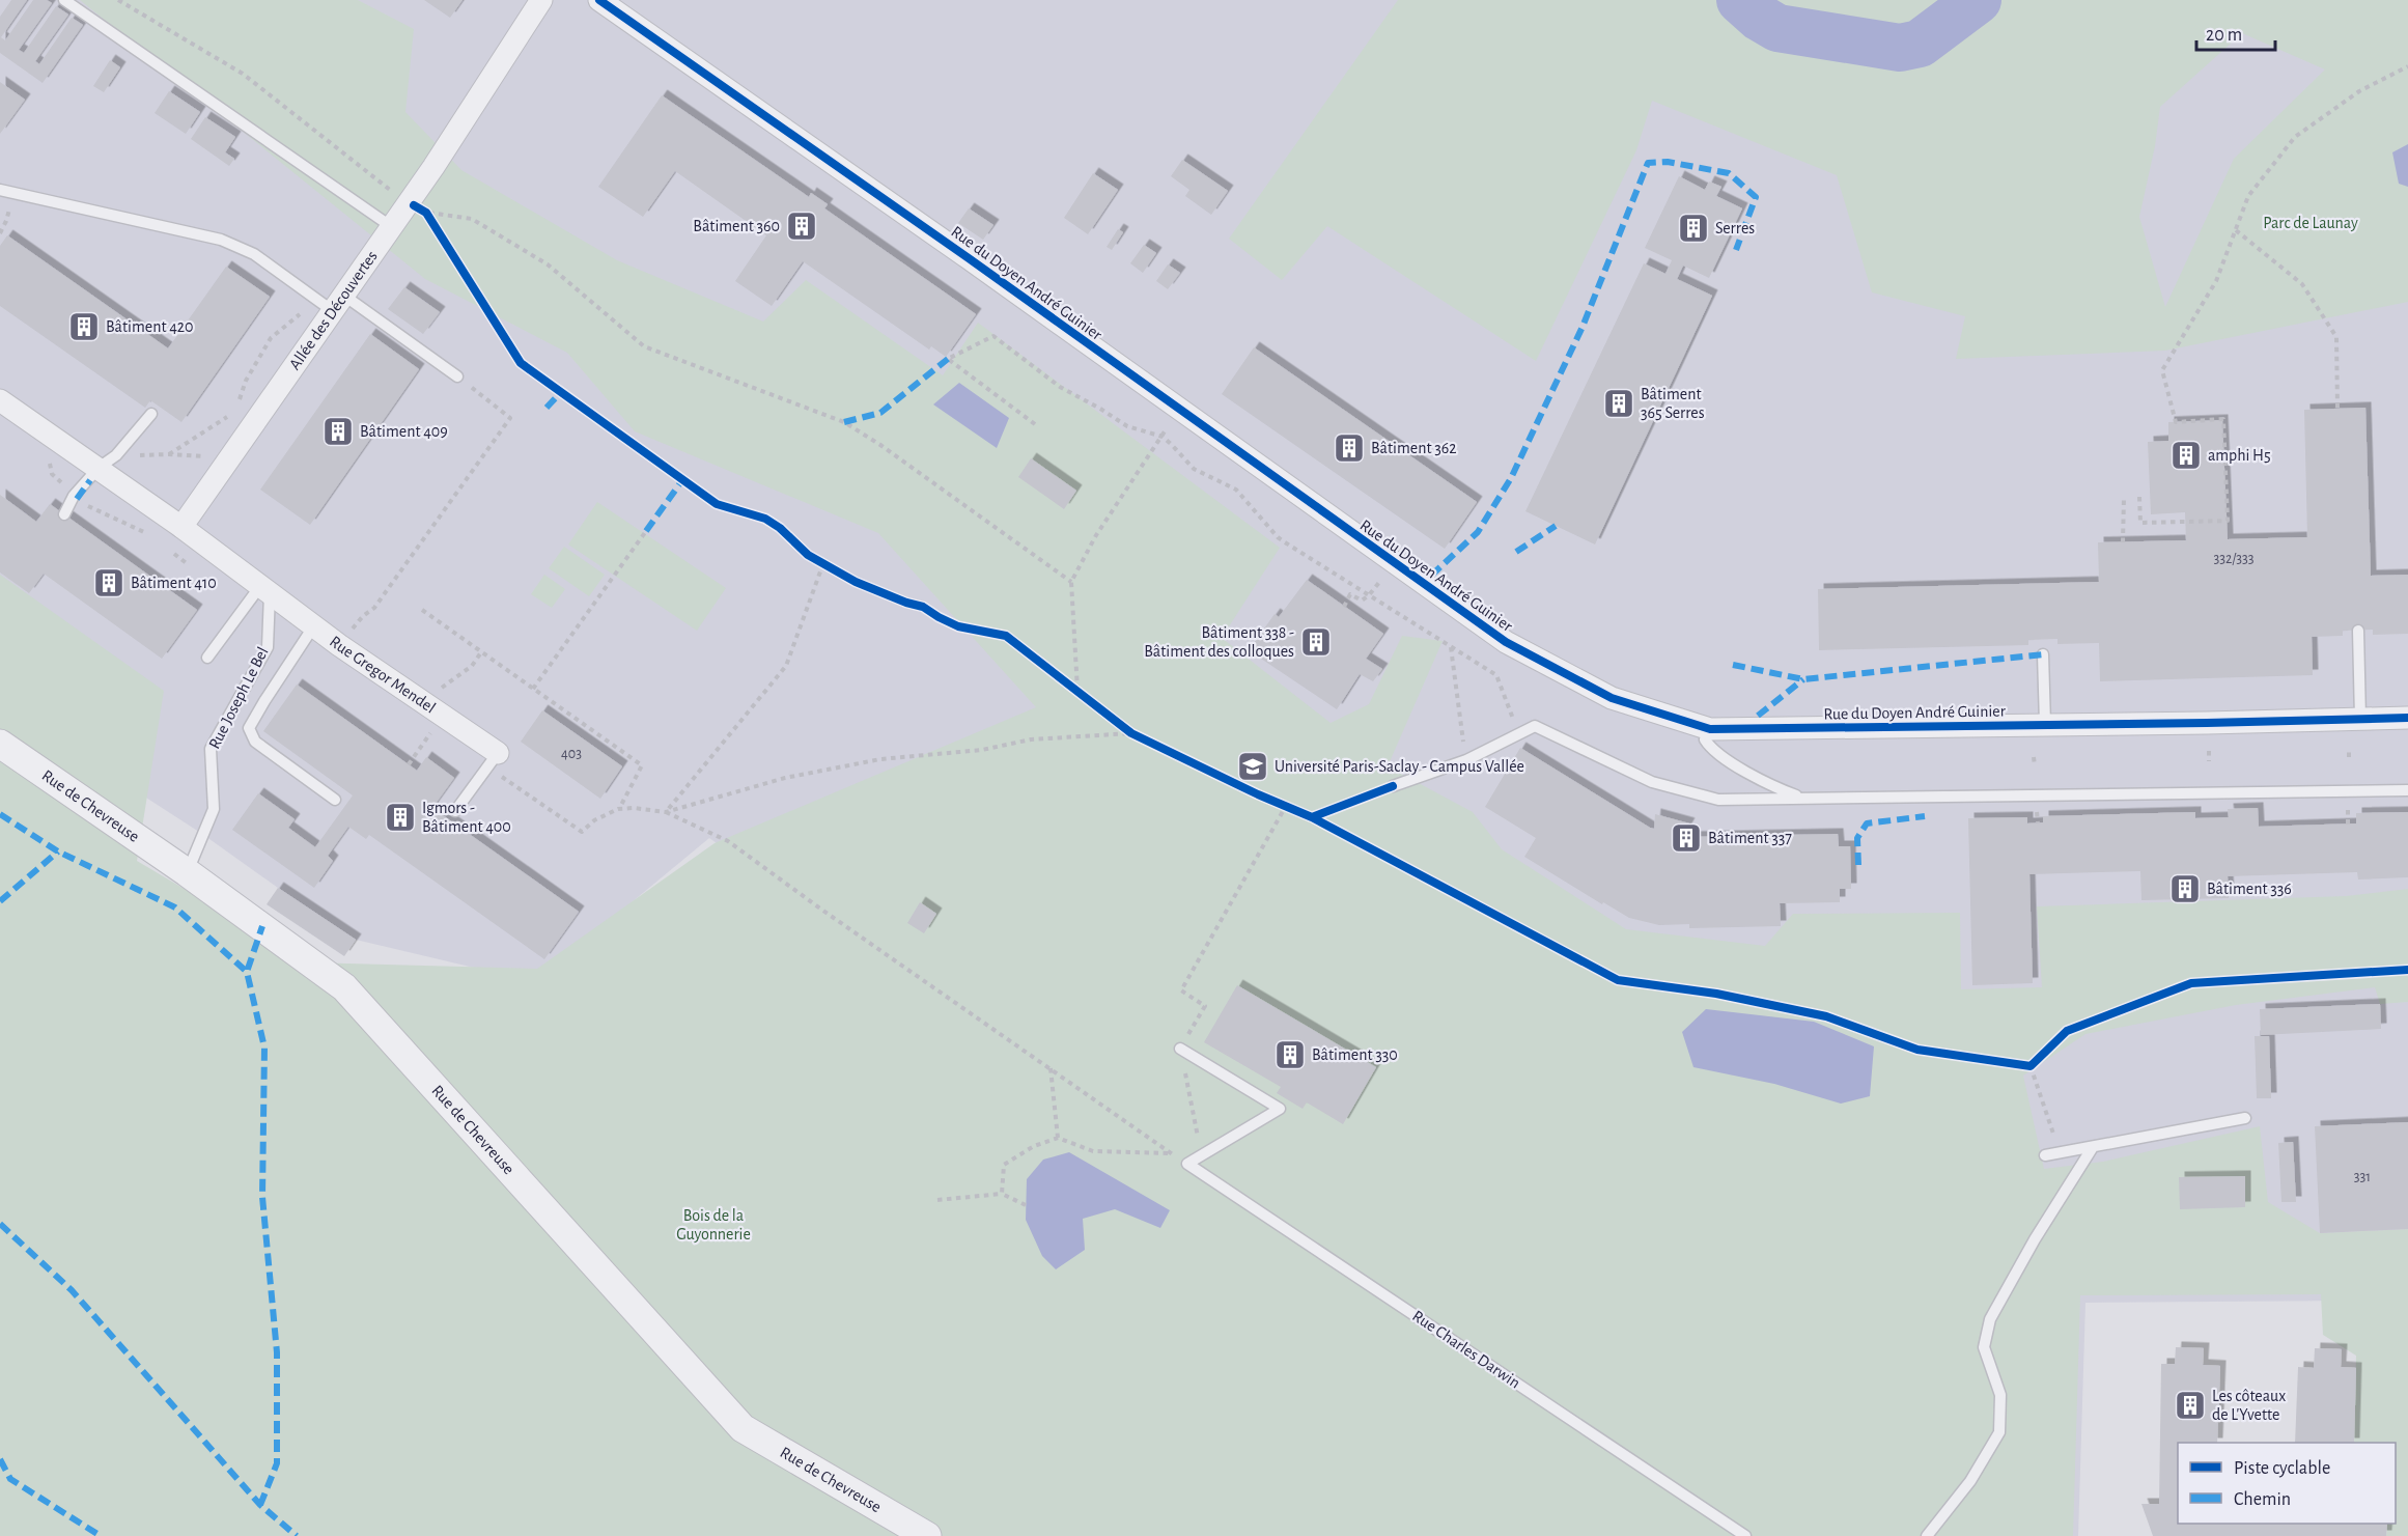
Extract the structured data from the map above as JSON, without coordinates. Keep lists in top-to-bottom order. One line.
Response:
{"streets":{"street":["Rue du Doyen André Guinier","Allée des Découvertes","Rue Gregor Mendel","Rue de Chevreuse"],"lane":["Rue Joseph Le Bel","Rue Charles Darwin"]},"crossings":[["Rue Gregor Mendel","Rue Joseph Le Bel"],["Rue Joseph Le Bel","Rue de Chevreuse"]],"parks":["Parc de Launay","Bois de la Guyonnerie"],"places":{"building":["Bâtiment 360","Serres","Bâtiment 420","Bâtiment 365 Serres","Bâtiment 409","Bâtiment 362","amphi H5","Bâtiment 410","Bâtiment 338 - Bâtiment des colloques","Igmors - Bâtiment 400","Bâtiment 337","Bâtiment 336","Bâtiment 330","Les côteaux de L'Yvette"],"school or university":["Université Paris-Saclay - Campus Vallée"]},"house_numbers":["332/333","403","331"],"legend":["Piste cyclable","Chemin"],"scale_bar":"20 m"}
